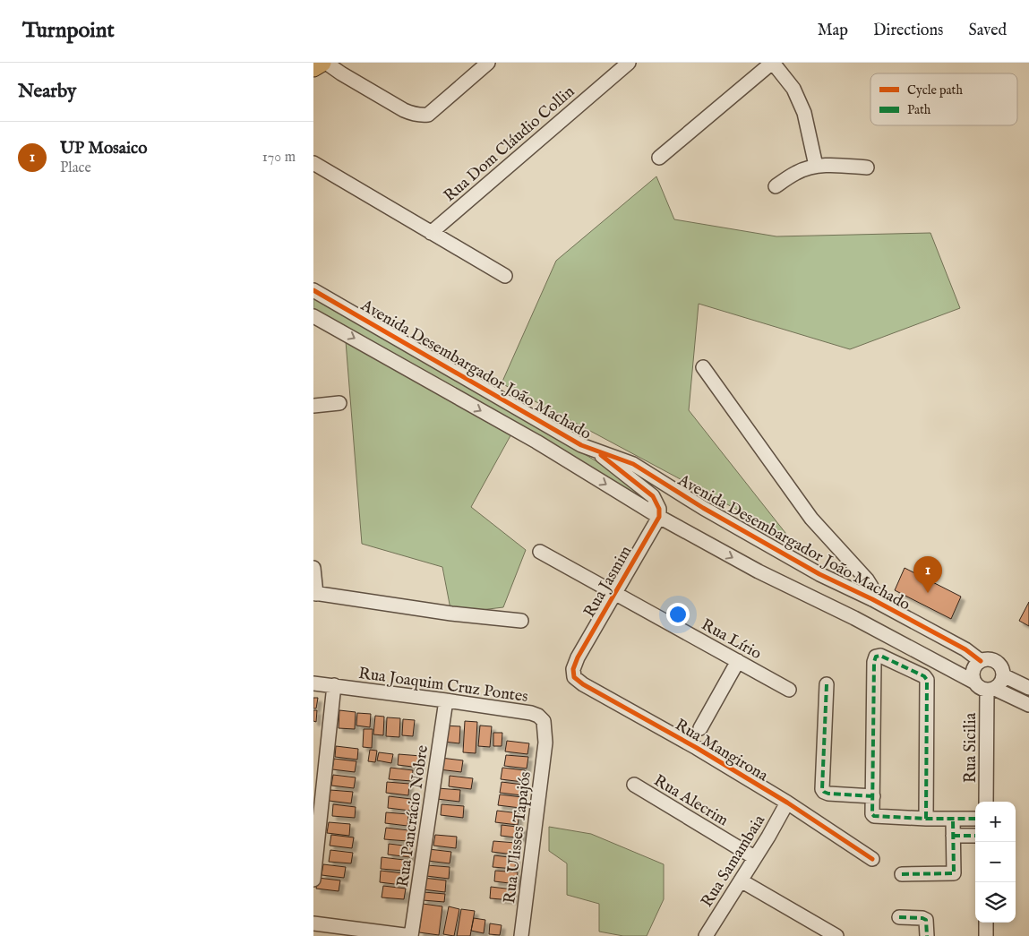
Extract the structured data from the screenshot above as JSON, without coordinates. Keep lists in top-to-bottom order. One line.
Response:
{"streets":{"street":["Rua Dom Cláudio Collin","Avenida Desembargador João Machado","Rua Jasmim","Rua Lírio","Rua Joaquim Cruz Pontes","Rua Sicilia","Rua Mangirona","Rua Alecrim","Rua Pancrácio Nobre","Rua Ulisses Tapajós","Rua Samambaia"]},"crossings":[["Avenida Desembargador João Machado","Rua Jasmim"],["Avenida Desembargador João Machado","Rua Sicilia"],["Rua Jasmim","Rua Lírio"],["Rua Jasmim","Rua Mangirona"],["Rua Joaquim Cruz Pontes","Rua Pancrácio Nobre"],["Rua Joaquim Cruz Pontes","Rua Ulisses Tapajós"],["Rua Mangirona","Rua Samambaia"],["Rua Alecrim","Rua Samambaia"]],"legend":["Cycle path","Path"],"page":{"header":"Turnpoint","nav":["Map","Directions","Saved"],"heading":"Nearby","list":[{"mark":"1","name":"UP Mosaico","note":"Place","value":"170 m"}],"pins":"1","map_buttons":["+","−"]}}
